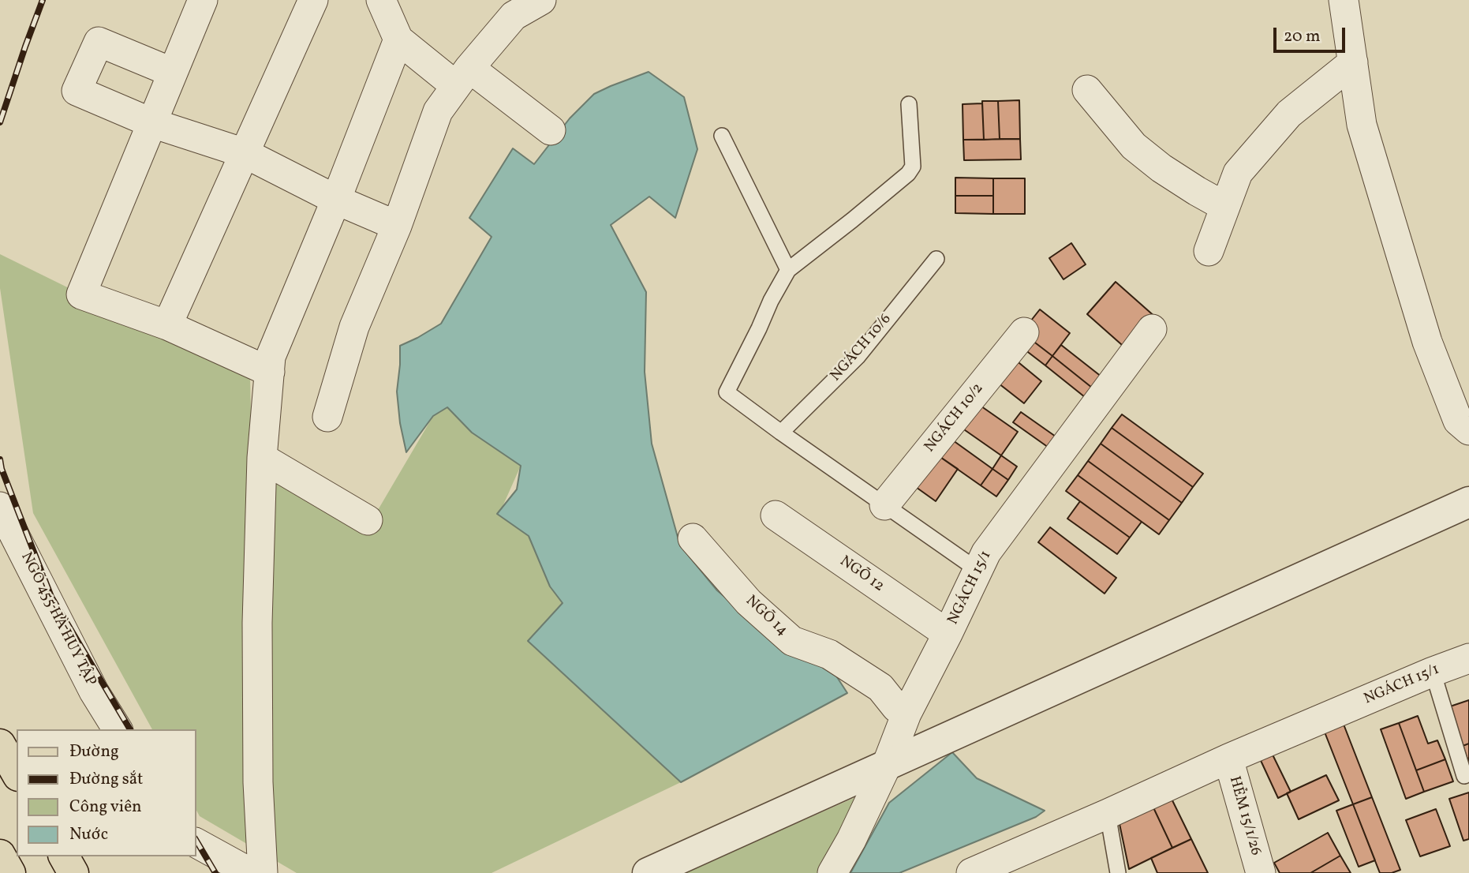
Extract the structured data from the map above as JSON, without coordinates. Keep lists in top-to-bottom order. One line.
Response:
{"streets":{"street":["NGÁCH 10/2","NGÕ 12","NGÁCH 15/1","NGÕ 14","NGÕ 455 HÀ HUY TẬP","HẺM 15/1/26"],"lane":["NGÁCH 10/6"]},"crossings":[["NGÕ 12","NGÁCH 15/1"],["NGÁCH 15/1","NGÕ 14"],["NGÁCH 15/1","HẺM 15/1/26"]],"legend":["Đường","Đường sắt","Công viên","Nước"],"scale_bar":"20 m"}
